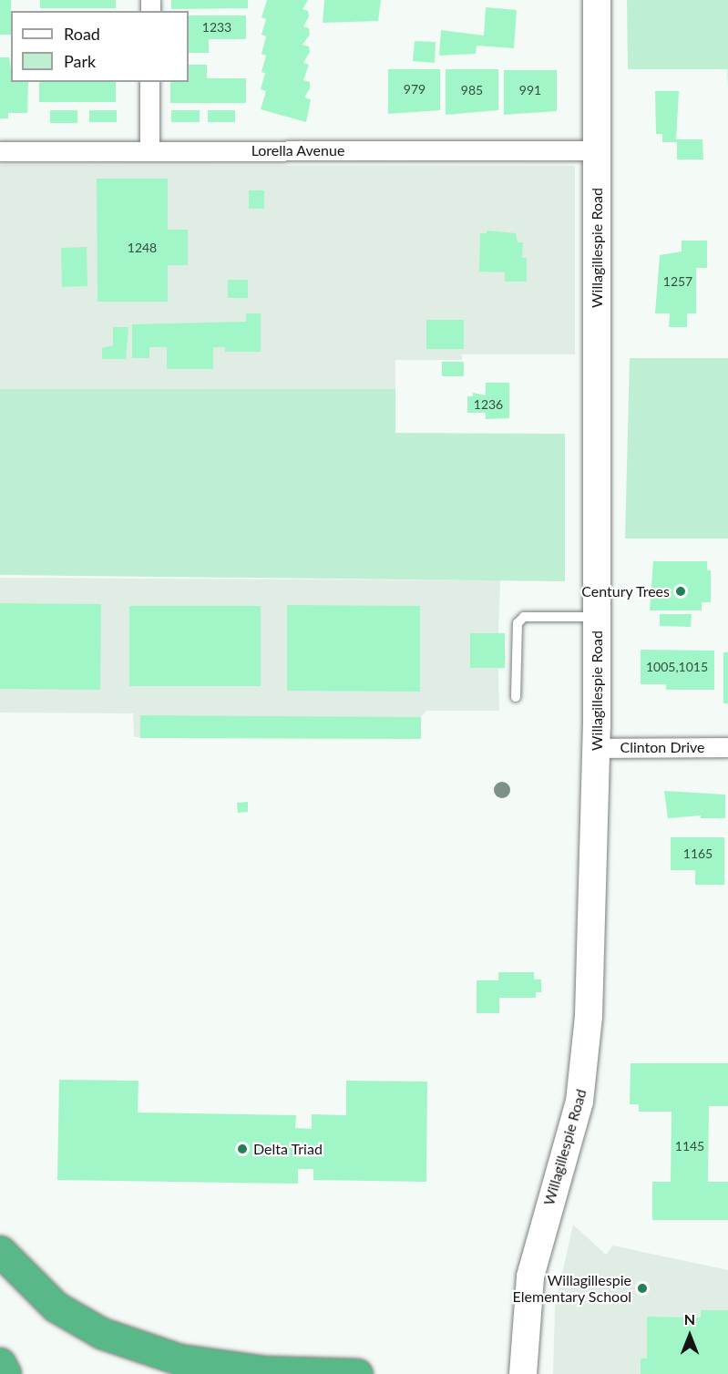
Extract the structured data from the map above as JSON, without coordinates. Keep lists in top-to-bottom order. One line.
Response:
{"streets":{"main road":["Willagillespie Road"],"street":["Lorella Avenue","Clinton Drive"]},"crossings":[["Lorella Avenue","Willagillespie Road"],["Willagillespie Road","Clinton Drive"]],"places":["Century Trees","Delta Triad","Willagillespie Elementary School"],"house_numbers":["1233","979","985","991","1248","1257","1236","1005,1015","1165","1145"],"legend":["Road","Park"],"north":"top"}
